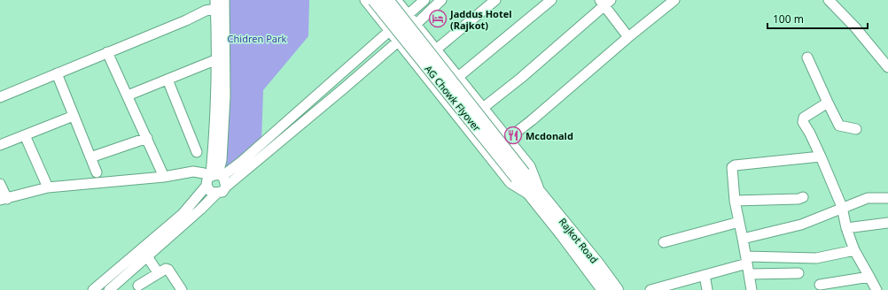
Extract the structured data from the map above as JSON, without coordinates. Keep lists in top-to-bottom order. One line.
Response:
{"streets":{"main road":["AG Chowk Flyover","Rajkot Road"]},"crossings":[["AG Chowk Flyover","Rajkot Road"]],"parks":["Chidren Park"],"places":{"hotel":["Jaddus Hotel (Rajkot)"],"restaurant":["Mcdonald"]},"scale_bar":"100 m"}
